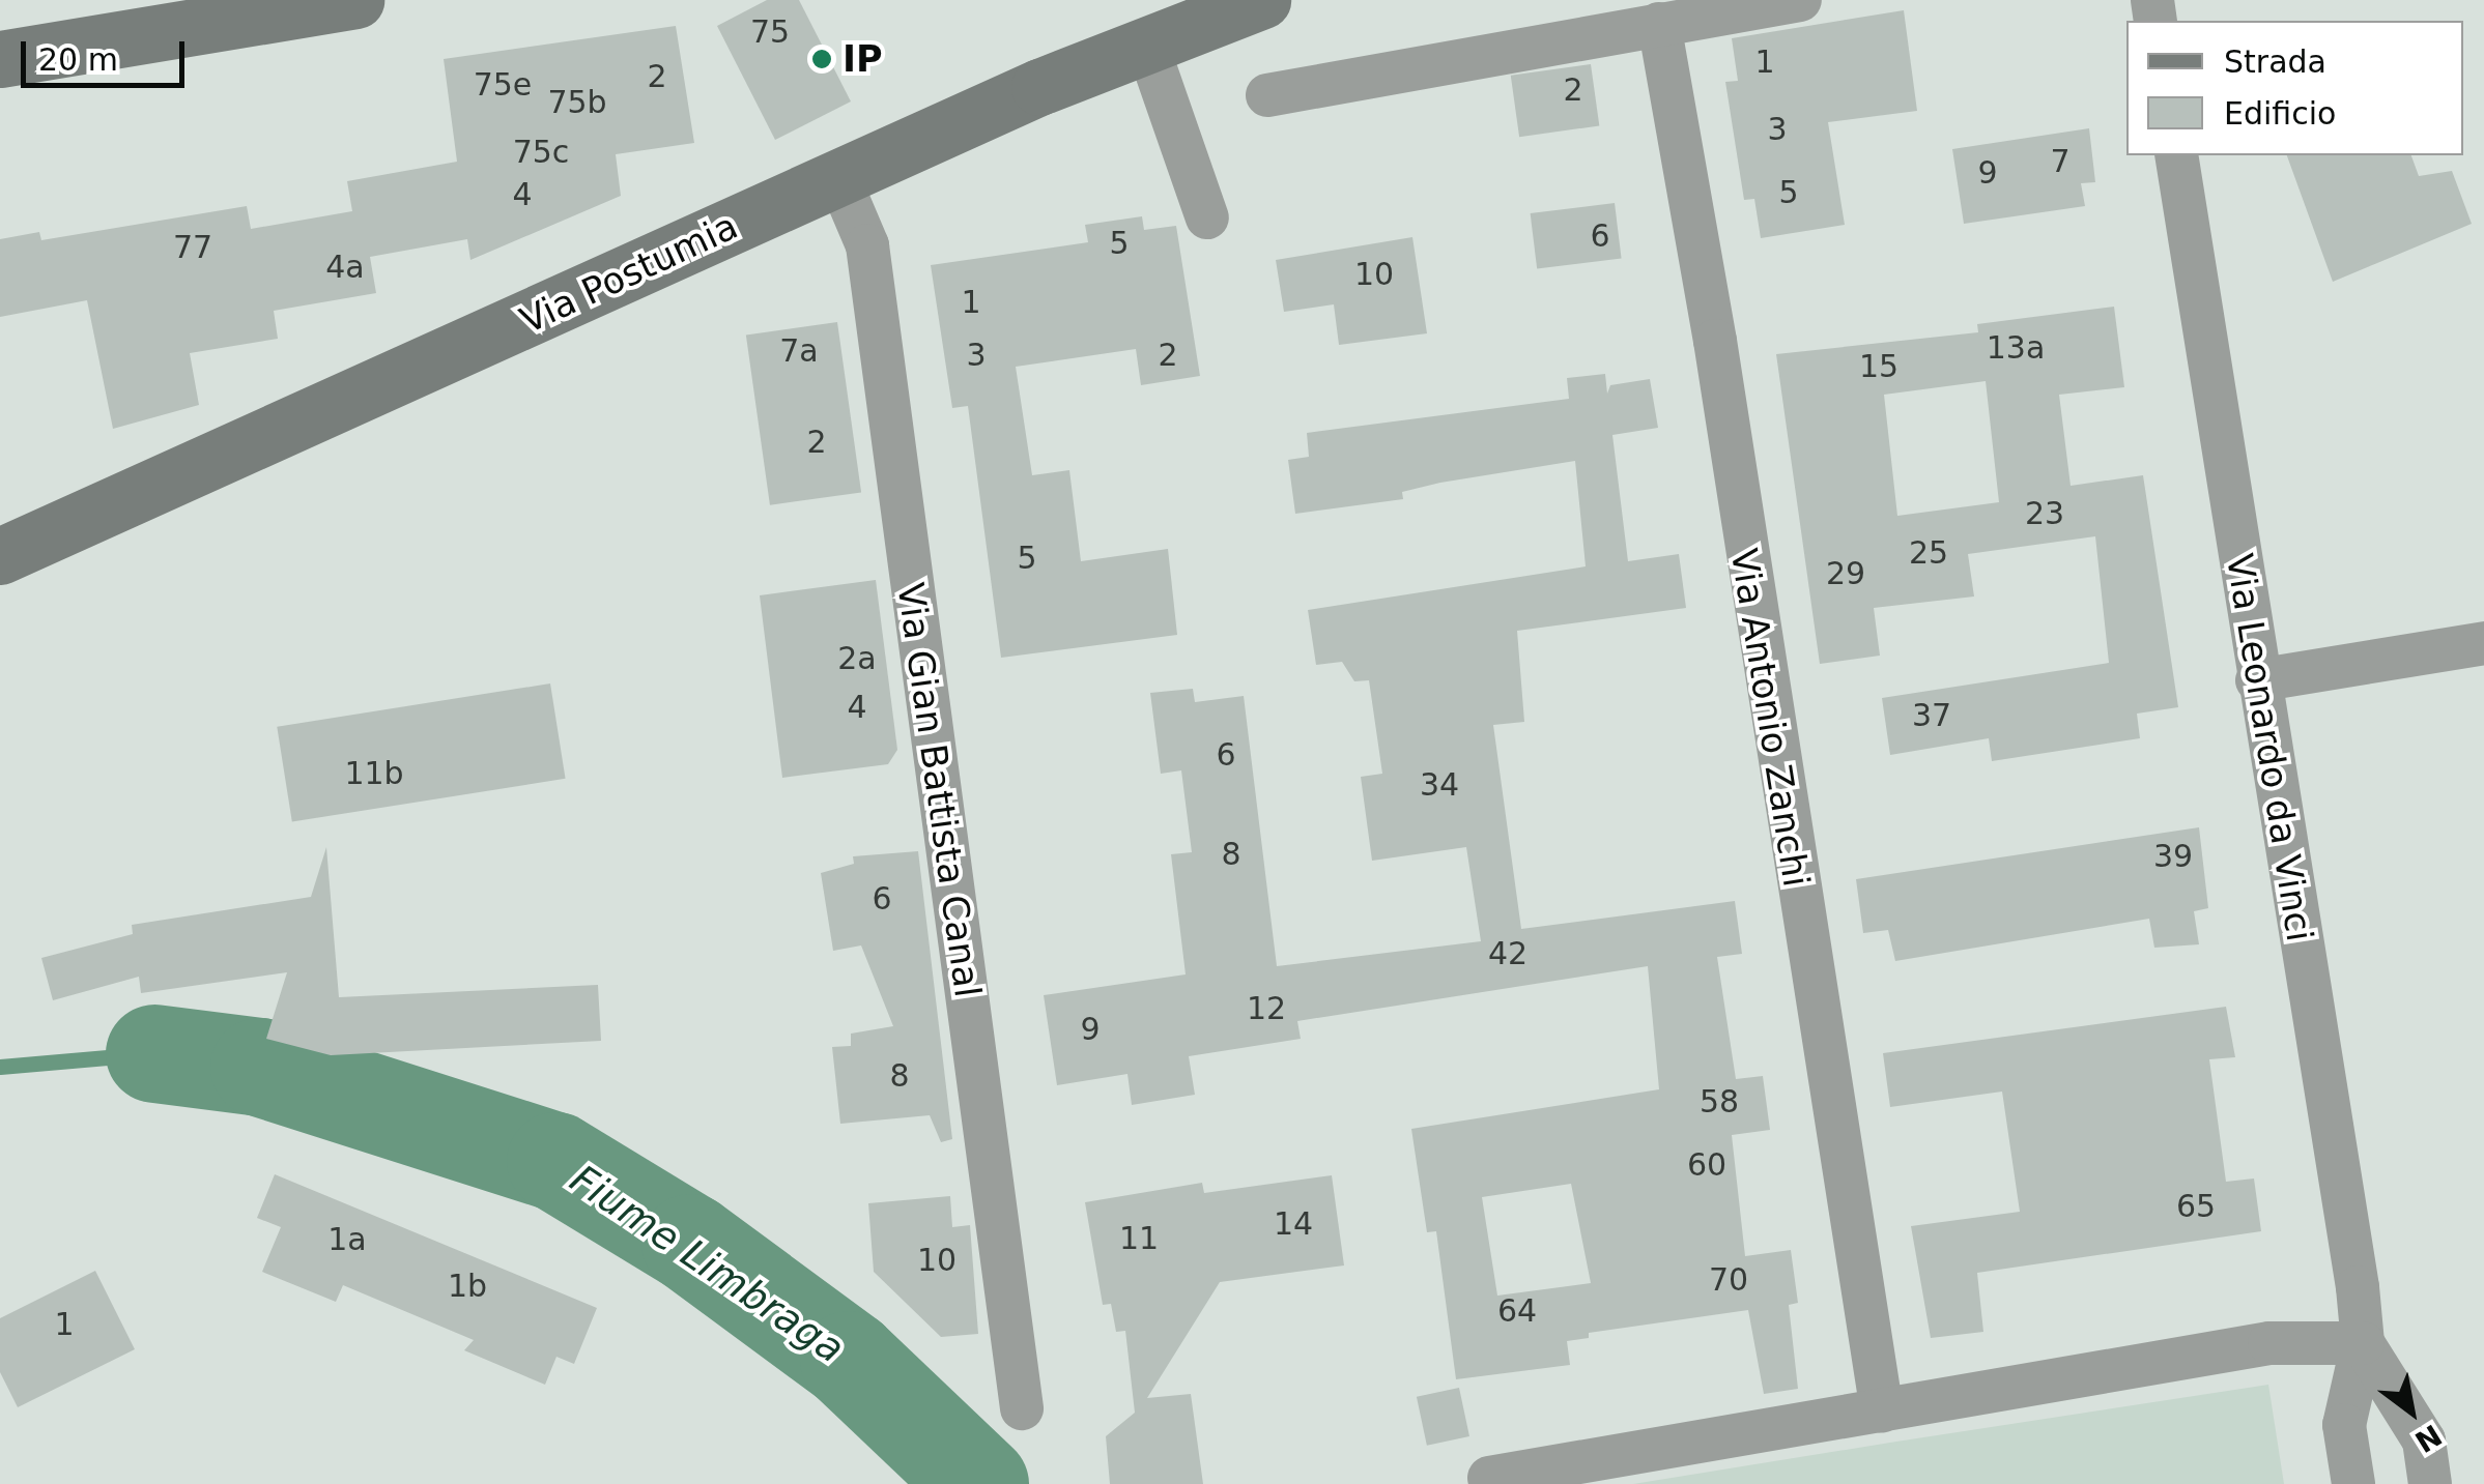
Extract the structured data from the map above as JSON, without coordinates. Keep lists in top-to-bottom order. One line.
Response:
{"streets":{"street":["Via Postumia","Via Antonio Zanchi","Via Leonardo da Vinci","Via Gian Battista Canal"]},"crossings":[["Via Postumia","Via Gian Battista Canal"]],"water":["Fiume Limbraga"],"places":["IP"],"house_numbers":["75","1","2","75e","2","75b","3","75c","7","9","5","4","6","5","77","4a","10","1","13a","7a","3","2","15","2","23","25","5","29","2a","4","37","6","11b","34","8","39","6","42","12","9","8","58","60","65","14","11","1a","10","70","1b","64","1"],"legend":["Strada","Edificio"],"scale_bar":"20 m","north":"bottom right"}
